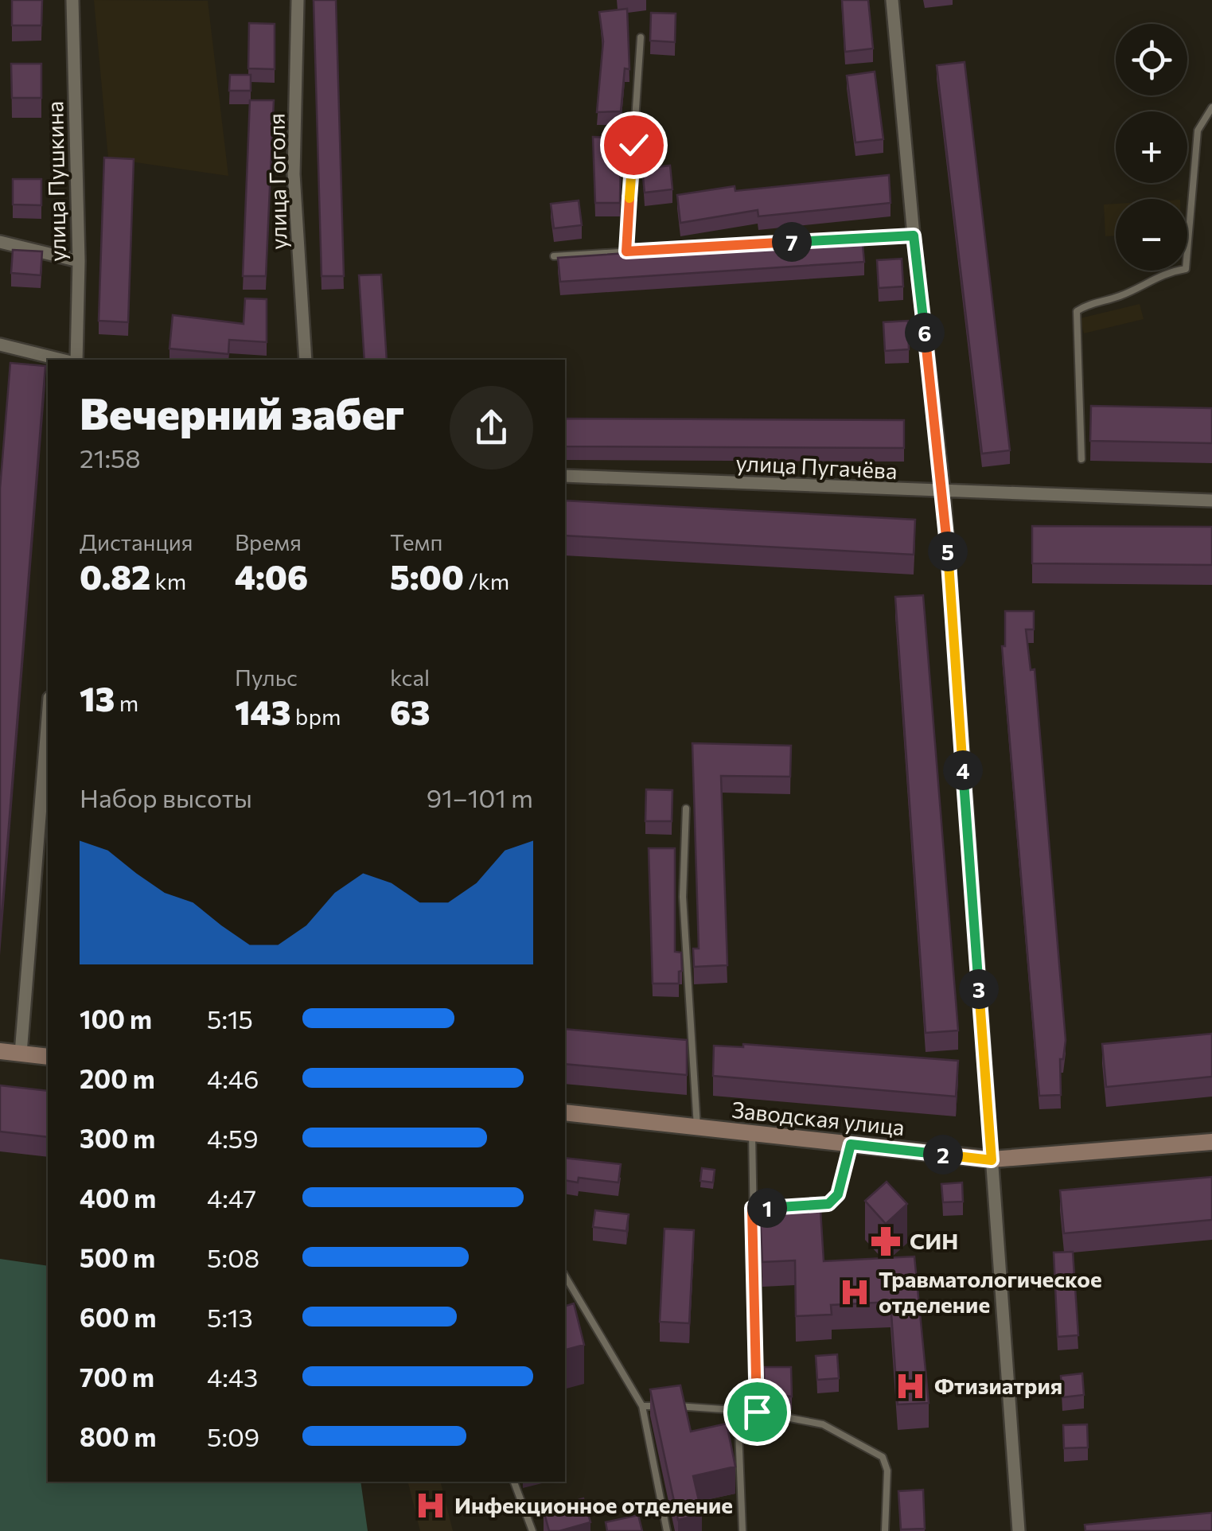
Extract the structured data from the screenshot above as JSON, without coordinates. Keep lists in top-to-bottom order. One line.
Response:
{"streets":{"street":["улица Пушкина","улица Гоголя","улица Пугачёва","Заводская улица"]},"places":{"pharmacy":["СИН"],"hospital":["Травматологическое отделение","Фтизиатрия","Инфекционное отделение"]},"page":{"map_buttons":["+","−"],"pins":["7","6","5","4","3","2","1"],"heading":["Вечерний забег","21:58"],"stats":[["Дистанция","0.82 km"],["Время","4:06"],["Темп","5:00 /km"],["13 m"],["Пульс","143 bpm"],["kcal","63"]],"chart":["Набор высоты","91–101 m"],"list":[{"name":"100 m","note":"5:15"},{"name":"200 m","note":"4:46"},{"name":"300 m","note":"4:59"},{"name":"400 m","note":"4:47"},{"name":"500 m","note":"5:08"},{"name":"600 m","note":"5:13"},{"name":"700 m","note":"4:43"},{"name":"800 m","note":"5:09"}]}}
